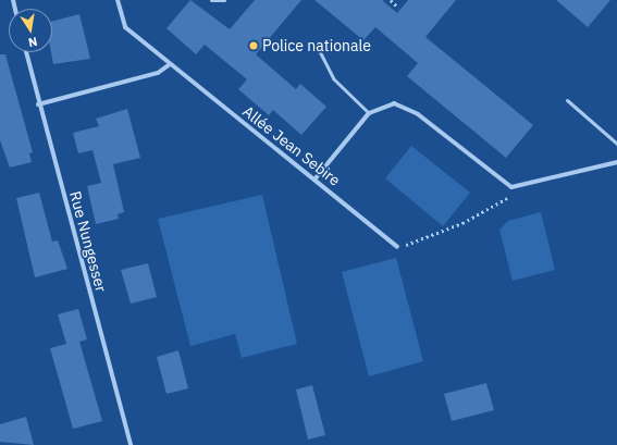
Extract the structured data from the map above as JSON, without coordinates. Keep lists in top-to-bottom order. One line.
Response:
{"streets":{"street":["Allée Jean Sebire","Rue Nungesser"]},"places":["Police nationale"],"north":"bottom"}
